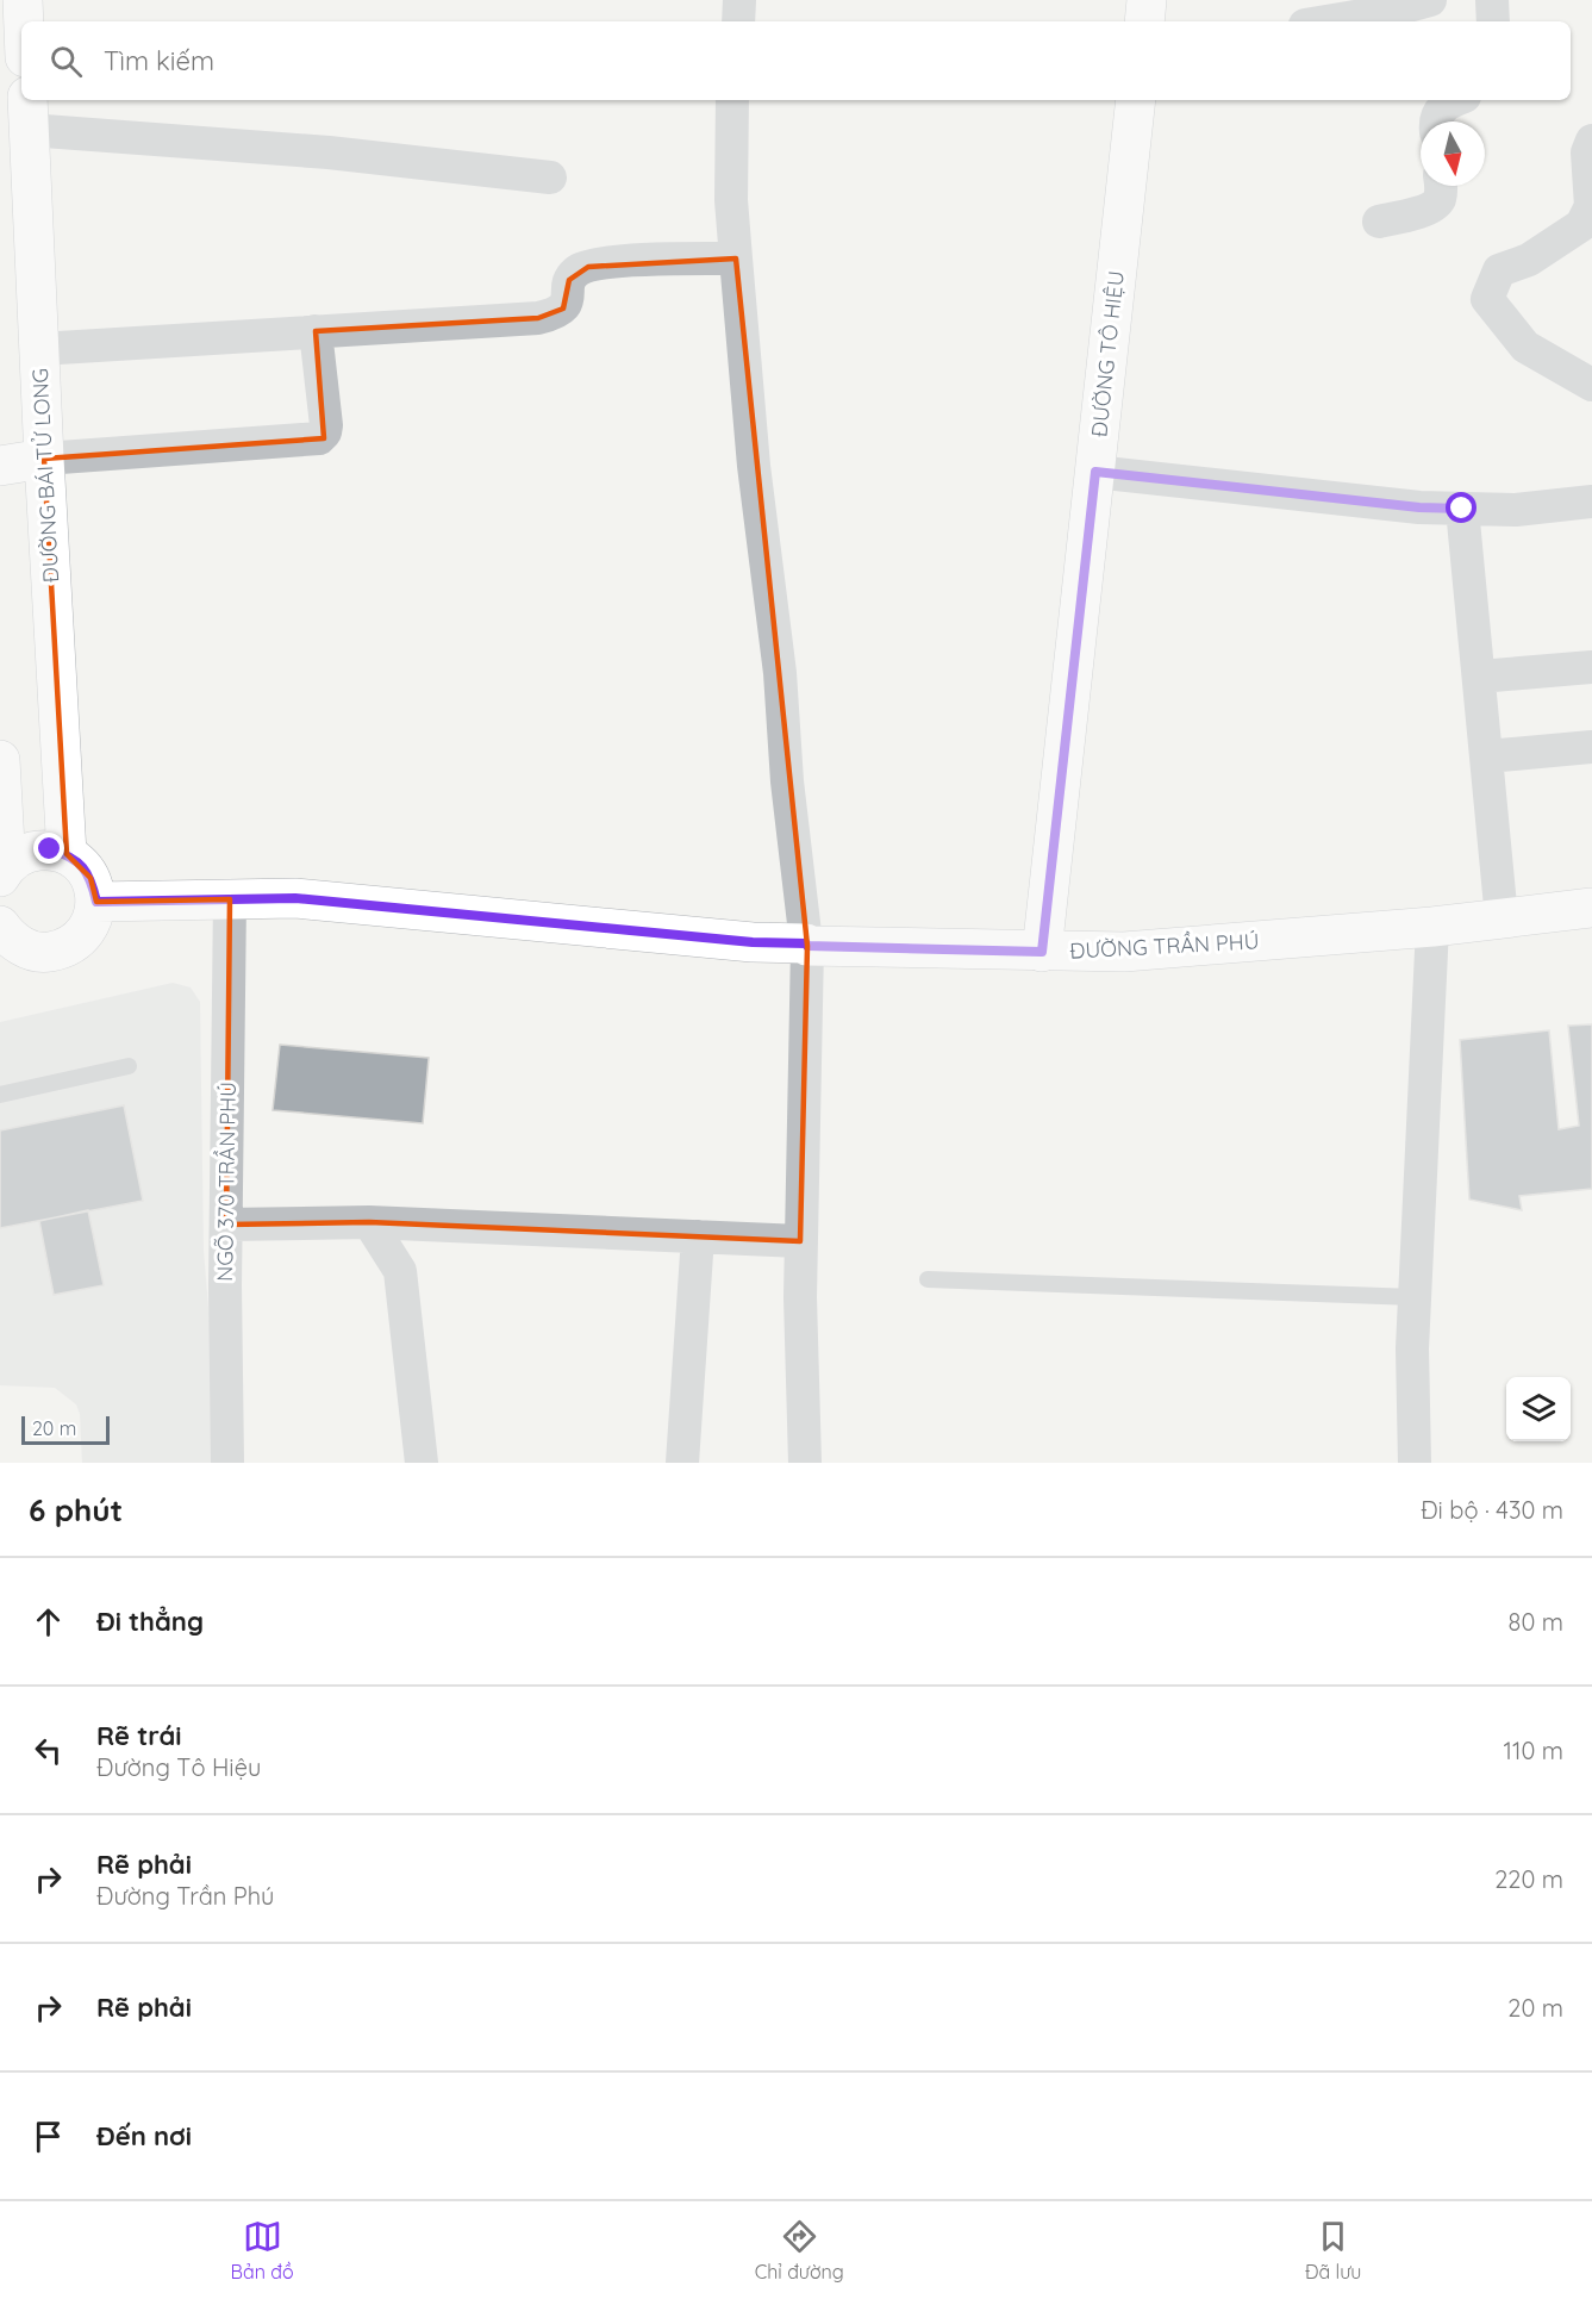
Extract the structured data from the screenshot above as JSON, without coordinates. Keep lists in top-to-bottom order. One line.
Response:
{"streets":{"street":["ĐƯỜNG TÔ HIỆU","ĐƯỜNG BÁI TỬ LONG","ĐƯỜNG TRẦN PHÚ","NGÕ 370 TRẦN PHÚ"]},"crossings":[["ĐƯỜNG TÔ HIỆU","ĐƯỜNG TRẦN PHÚ"],["ĐƯỜNG TRẦN PHÚ","NGÕ 370 TRẦN PHÚ"]],"scale_bar":"20 m","north":"bottom","page":{"search":"Tìm kiếm","scale":"20 m","heading":["6 phút","Đi bộ · 430 m"],"list":[["Đi thẳng","80 m"],["Rẽ trái","Đường Tô Hiệu","110 m"],["Rẽ phải","Đường Trần Phú","220 m"],["Rẽ phải","20 m"],"Đến nơi"],"nav":["Bản đồ","Chỉ đường","Đã lưu"]}}
